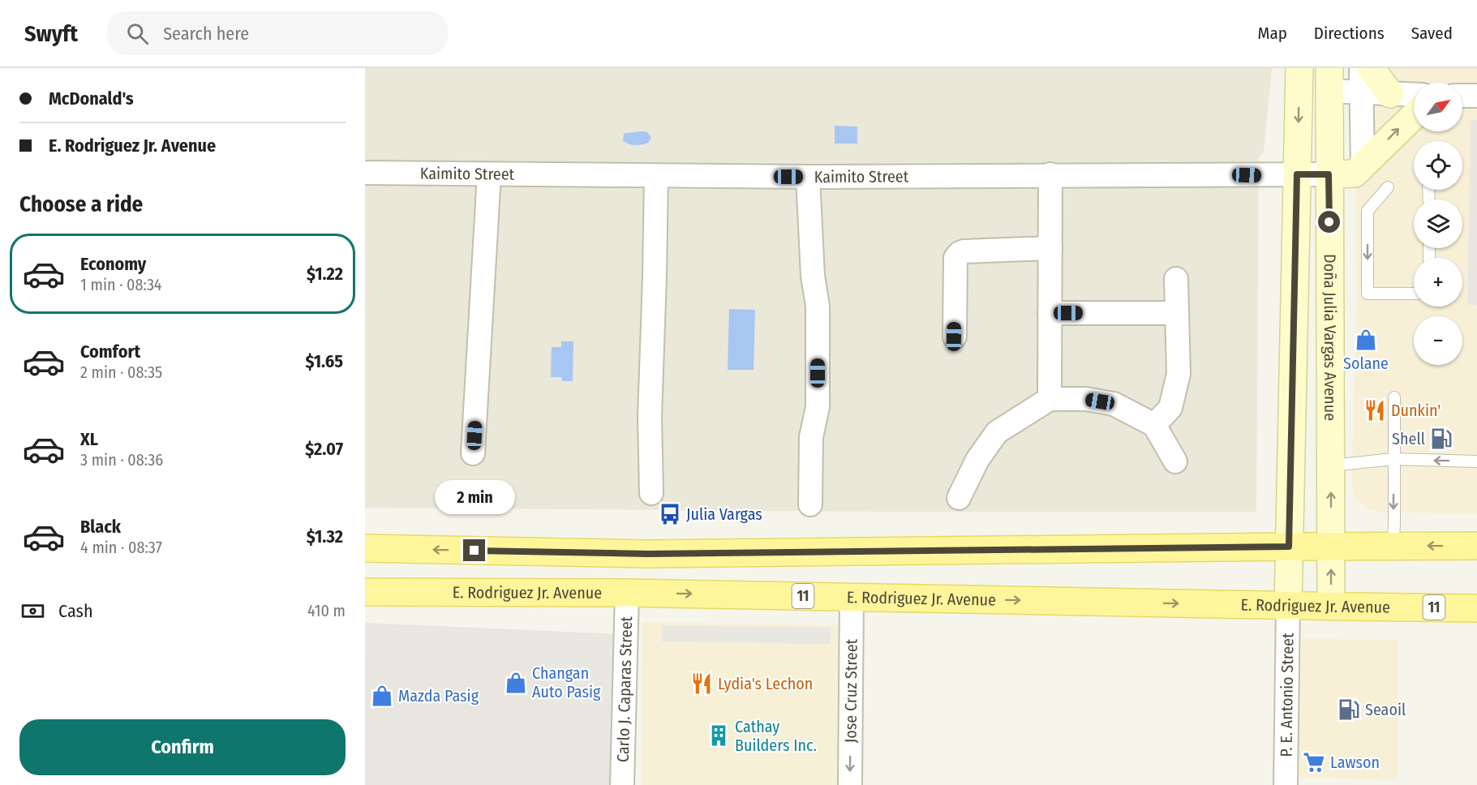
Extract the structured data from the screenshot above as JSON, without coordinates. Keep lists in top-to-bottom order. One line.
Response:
{"streets":{"main road":["Doña Julia Vargas Avenue","E. Rodriguez Jr. Avenue","11"],"street":["Kaimito Street","Carlo J. Caparas Street","Jose Cruz Street","P. E. Antonio Street"]},"crossings":[["Kaimito Street","Doña Julia Vargas Avenue"],["Doña Julia Vargas Avenue","E. Rodriguez Jr. Avenue"],["E. Rodriguez Jr. Avenue","Carlo J. Caparas Street"],["E. Rodriguez Jr. Avenue","Jose Cruz Street"],["E. Rodriguez Jr. Avenue","P. E. Antonio Street"]],"one_way":["Jose Cruz Street"],"places":{"shop":["Solane","Changan Auto Pasig","Mazda Pasig"],"restaurant":["Dunkin'","Lydia's Lechon"],"fuel station":["Shell","Seaoil"],"bus stop":["Julia Vargas"],"building":["Cathay Builders Inc."],"supermarket":["Lawson"]},"north":"top right","page":{"header":"Swyft","search":"Search here","nav":["Map","Directions","Saved"],"banner":["McDonald's","E. Rodriguez Jr. Avenue"],"map_buttons":["+","−"],"heading":"Choose a ride","list":[{"name":"Economy","note":"1 min · 08:34","value":"$1.22"},{"name":"Comfort","note":"2 min · 08:35","value":"$1.65"},{"name":"XL","note":"3 min · 08:36","value":"$2.07"},{"name":"Black","note":"4 min · 08:37","value":"$1.32"}],"bubble":"2 min","pay":["Cash","410 m"],"buttons":"Confirm"}}
